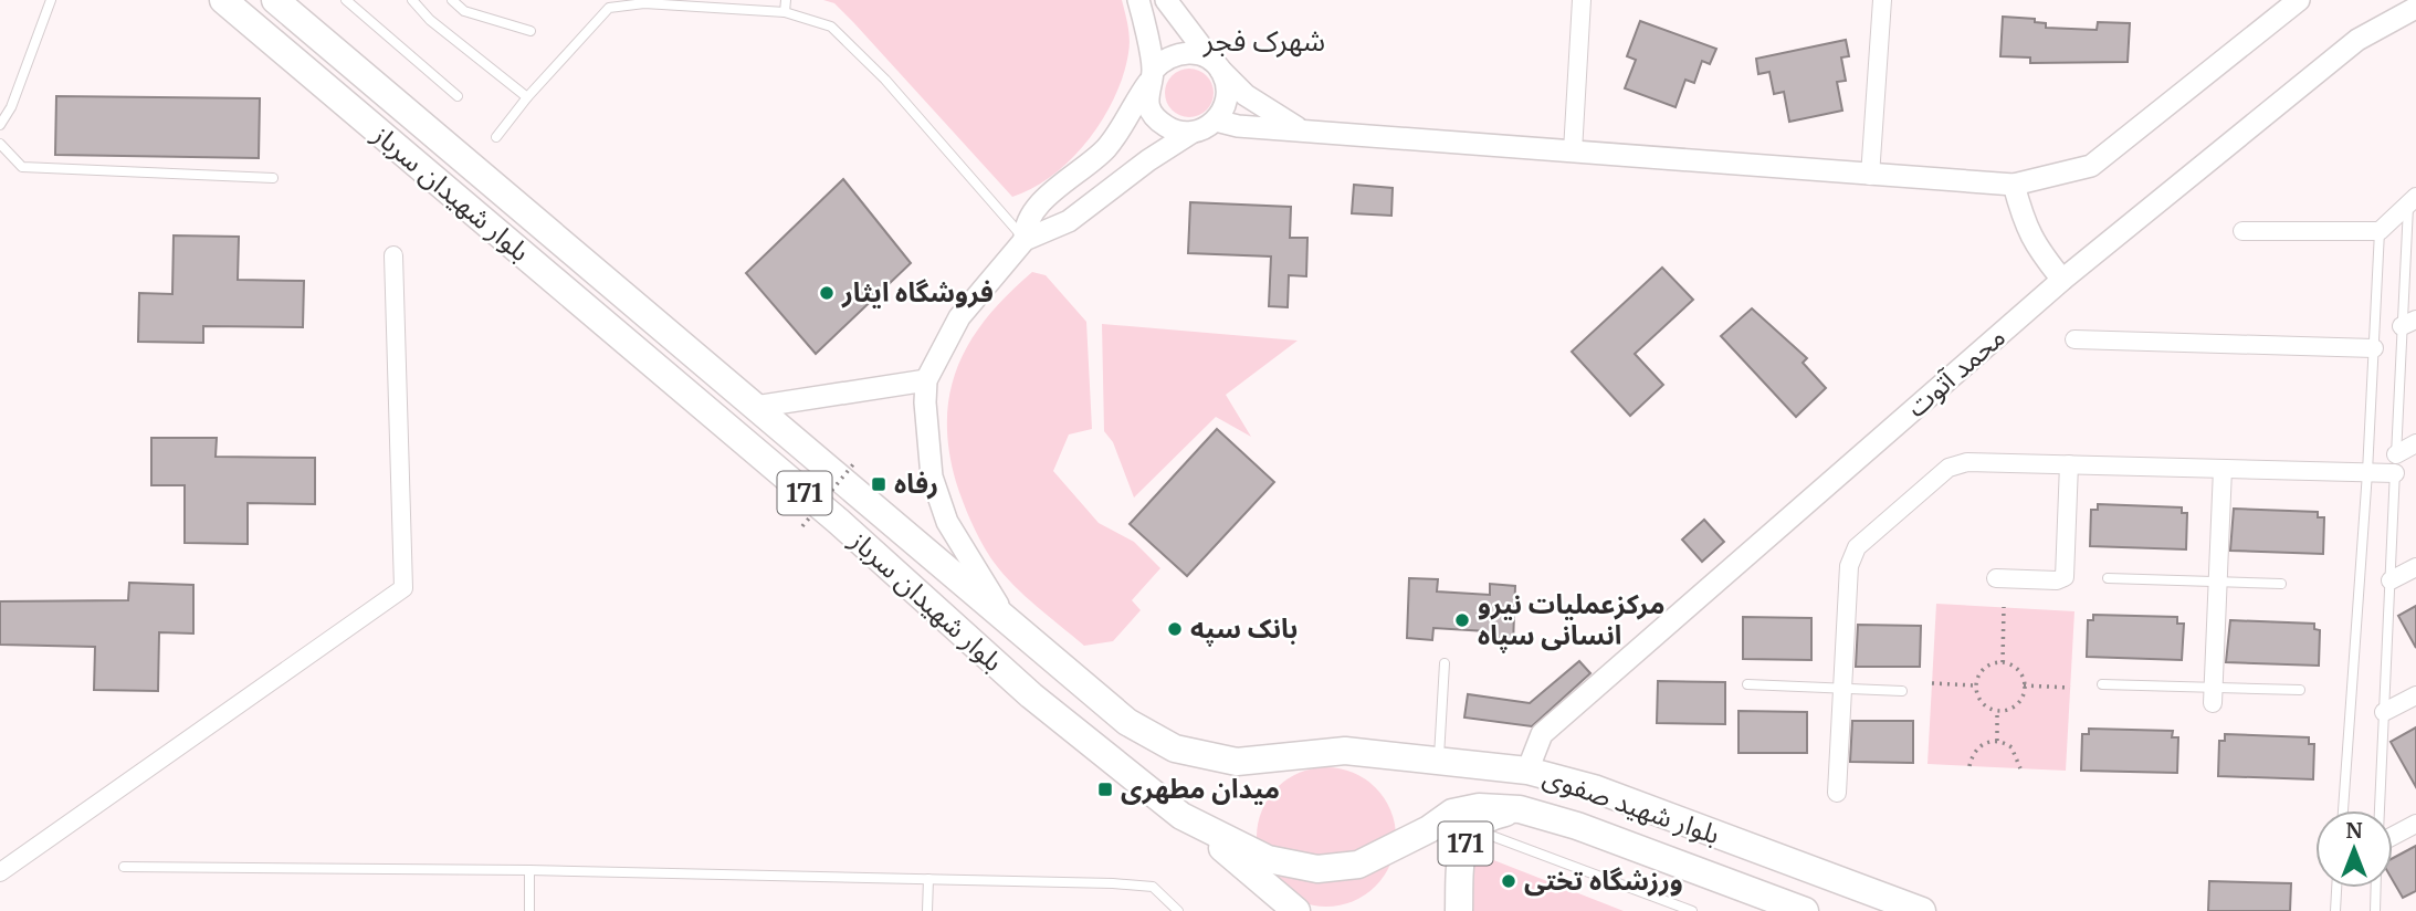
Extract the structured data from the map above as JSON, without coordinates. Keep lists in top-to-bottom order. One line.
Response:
{"streets":{"main road":["بلوار شهیدان سرباز","171","بلوار شهید صفوی"],"street":["محمد آتوت"]},"crossings":[["بلوار شهیدان سرباز","171"],["بلوار شهیدان سرباز","بلوار شهید صفوی"],["محمد آتوت","بلوار شهید صفوی"],["171","بلوار شهید صفوی"]],"districts":["شهرک فجر"],"places":{"other":["فروشگاه ایثار","مرکزعملیات نیرو انسانی سپاه","بانک سپه","ورزشگاه تختی"],"transit":["رفاه","میدان مطهری"]},"north":"top"}
